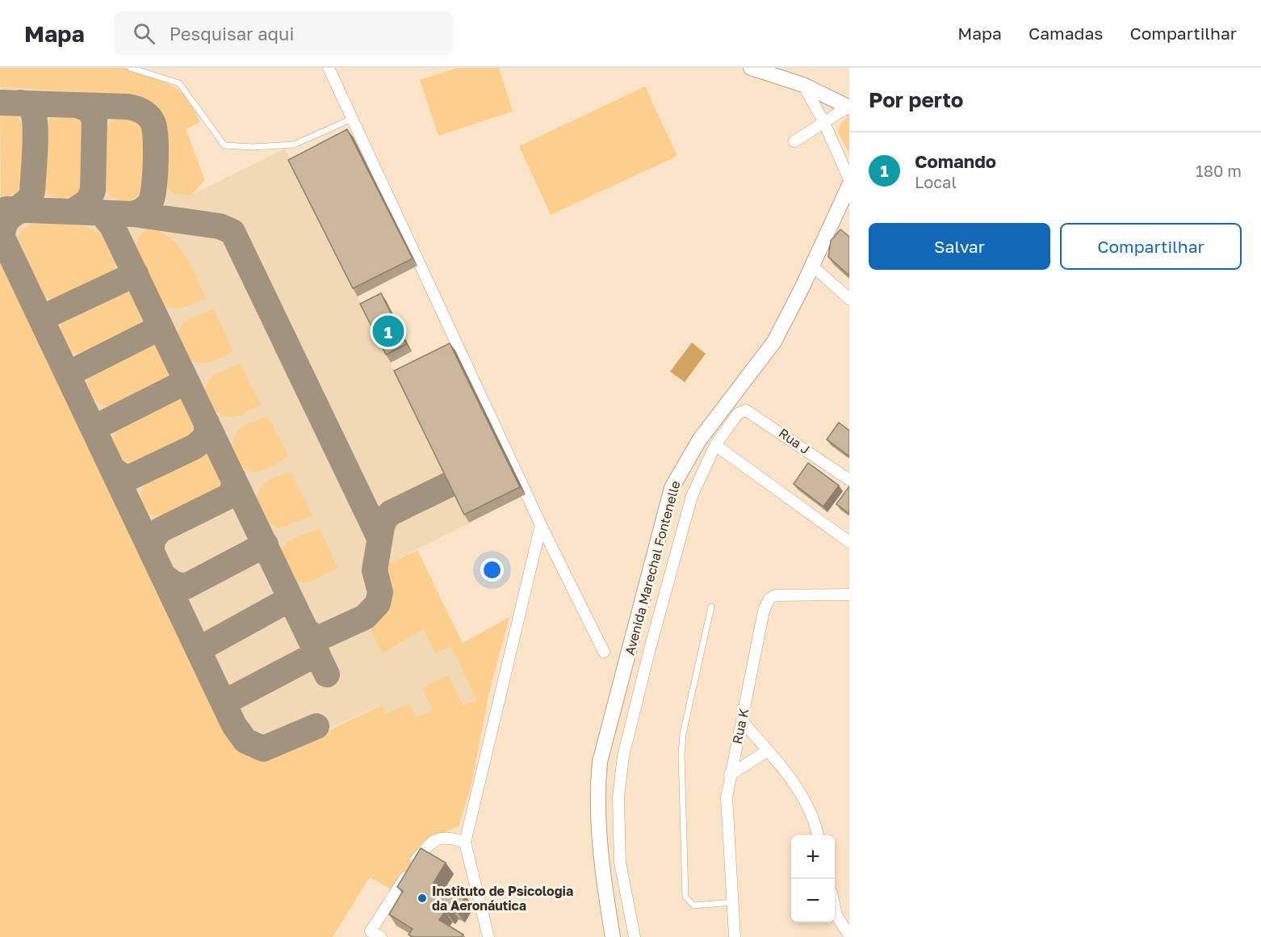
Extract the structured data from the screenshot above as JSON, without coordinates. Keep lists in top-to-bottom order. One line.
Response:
{"streets":{"main road":["Avenida Marechal Fontenelle"],"street":["Rua J","Rua K"]},"places":["Instituto de Psicologia da Aeronáutica"],"page":{"header":"Mapa","search":"Pesquisar aqui","nav":["Mapa","Camadas","Compartilhar"],"heading":"Por perto","list":[{"mark":"1","name":"Comando","note":"Local","value":"180 m"}],"buttons":["Salvar","Compartilhar"],"pins":"1","map_buttons":["+","−"]}}
